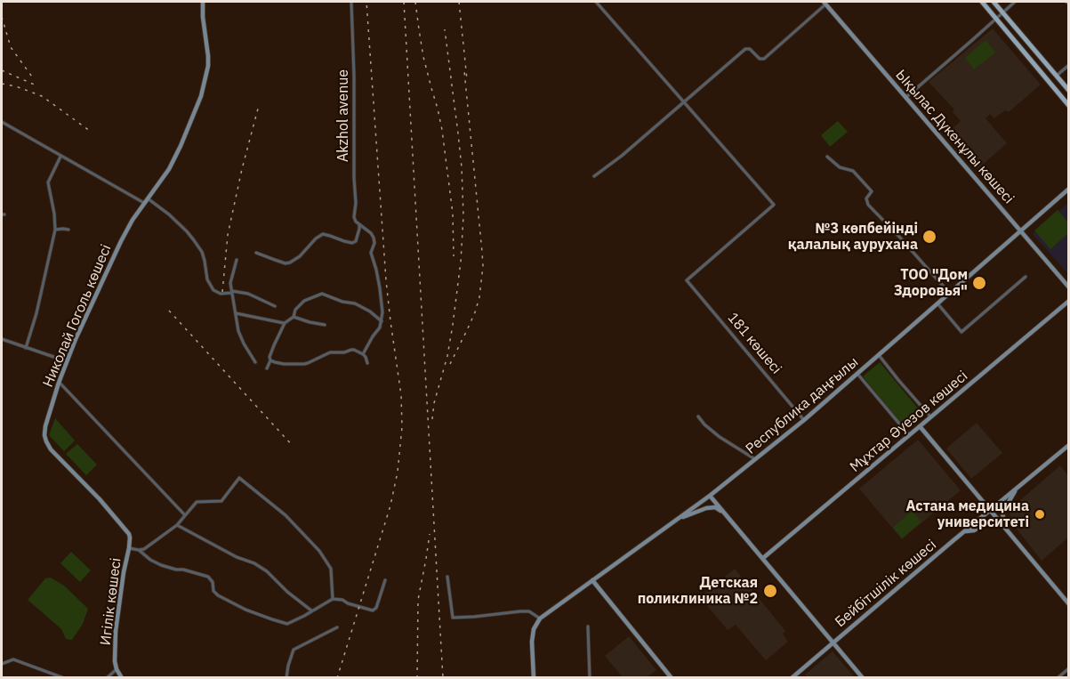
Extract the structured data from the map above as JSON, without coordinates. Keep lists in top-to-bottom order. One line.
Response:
{"streets":{"main road":["Ықылас Дүкенұлы көшесі","Николай Гоголь көшесі","Республика даңғылы","Мұхтар Әуезов көшесі","Бейбітшілік көшесі","Игілік көшесі"],"street":["Akzhol avenue","181 көшесі"]},"crossings":[["Ықылас Дүкенұлы көшесі","Республика даңғылы"],["Николай Гоголь көшесі","Игілік көшесі"],["181 көшесі","Республика даңғылы"]],"places":["№3 көпбейінді қалалық аурухана","ТОО \"Дом Здоровья\"","Астана медицина университеті","Детская поликлиника №2"]}
